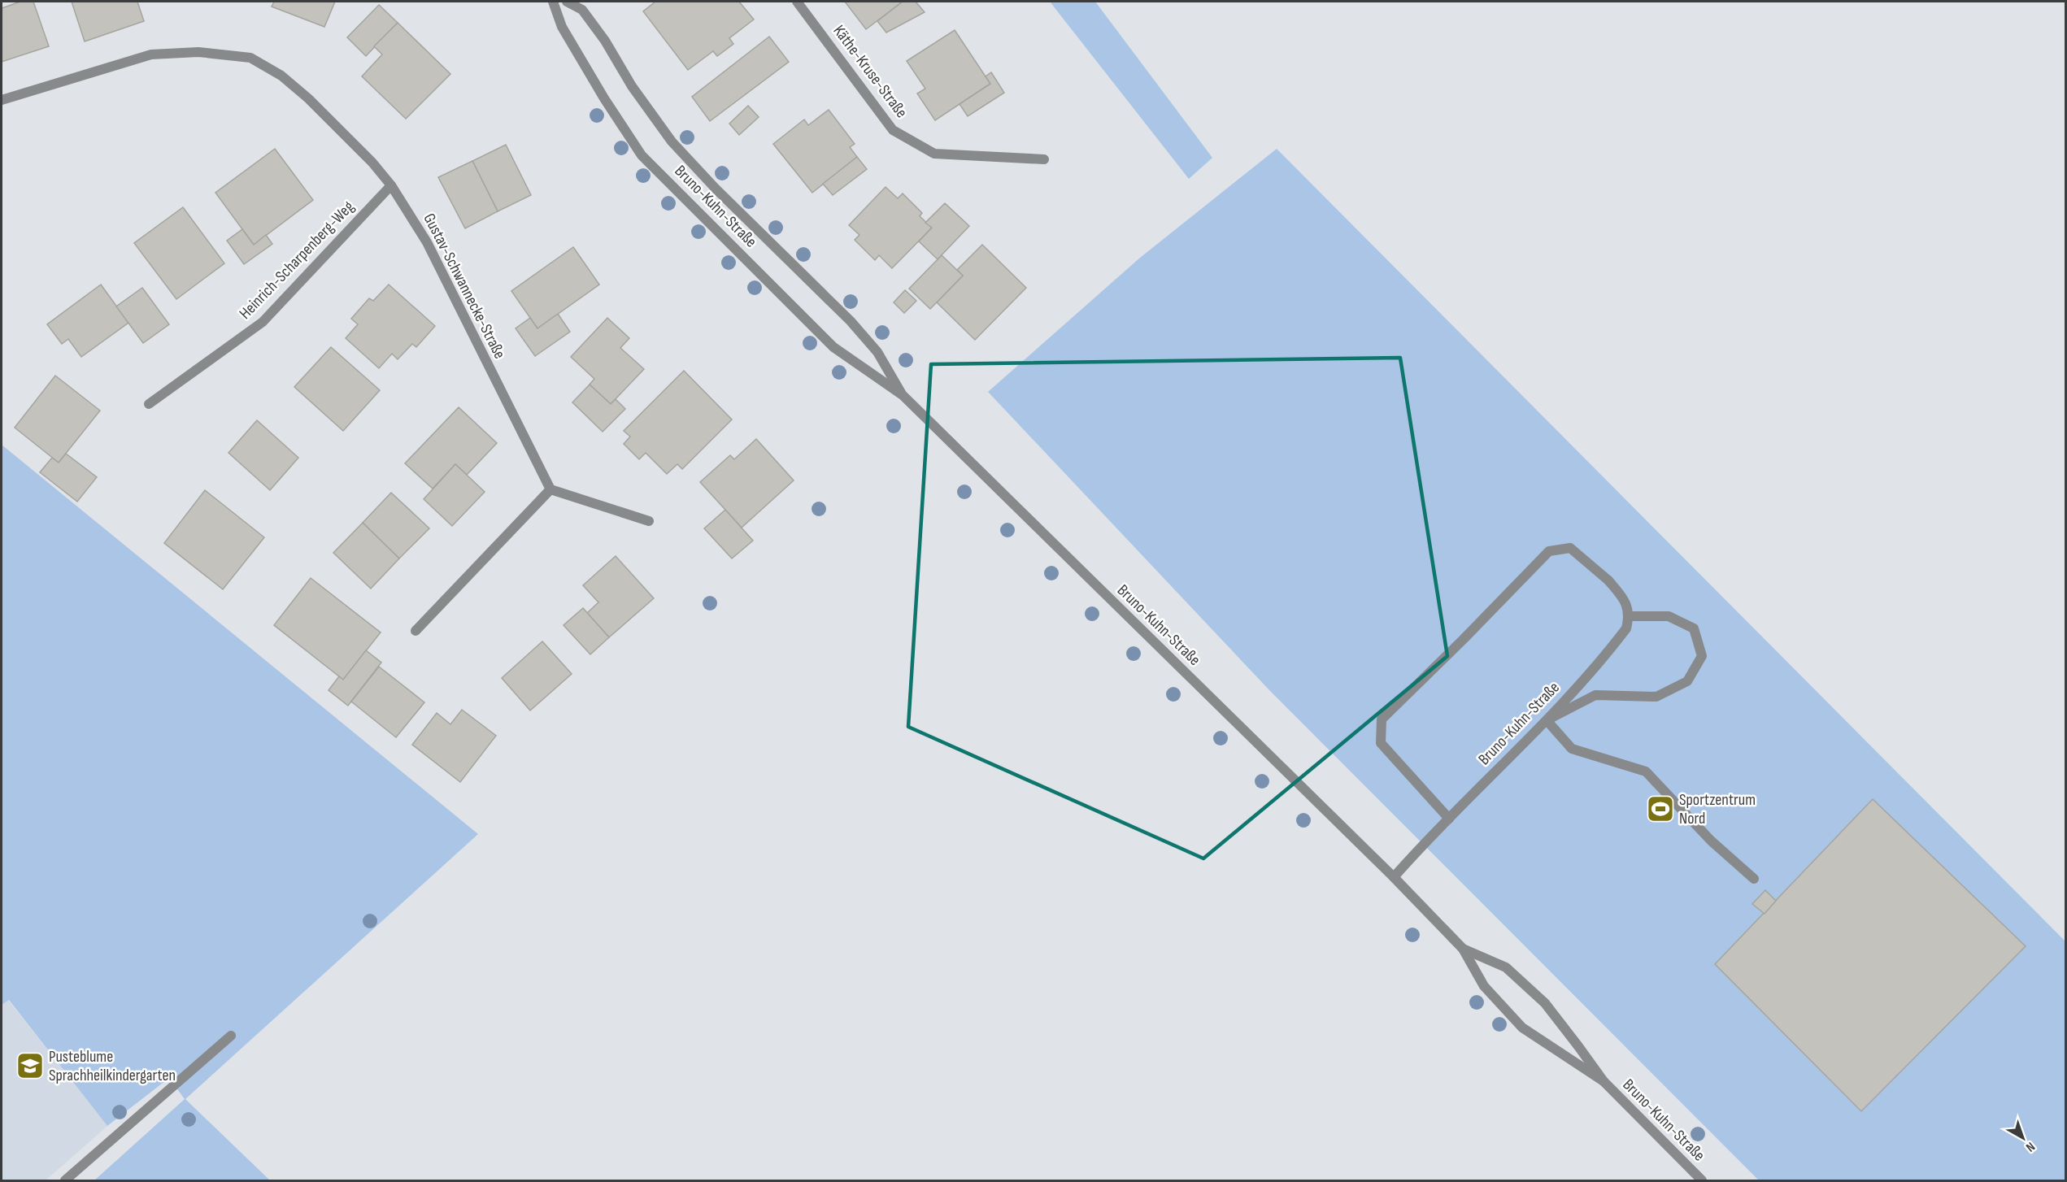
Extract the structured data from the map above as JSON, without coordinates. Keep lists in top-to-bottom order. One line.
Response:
{"streets":{"street":["Käthe-Kruse-Straße","Bruno-Kuhn-Straße","Heinrich-Scharpenberg-Weg","Gustav-Schwannecke-Straße"]},"crossings":[["Heinrich-Scharpenberg-Weg","Gustav-Schwannecke-Straße"]],"places":{"sports":["Sportzentrum Nord"],"school or university":["Pusteblume Sprachheilkindergarten"]},"north":"bottom right"}
